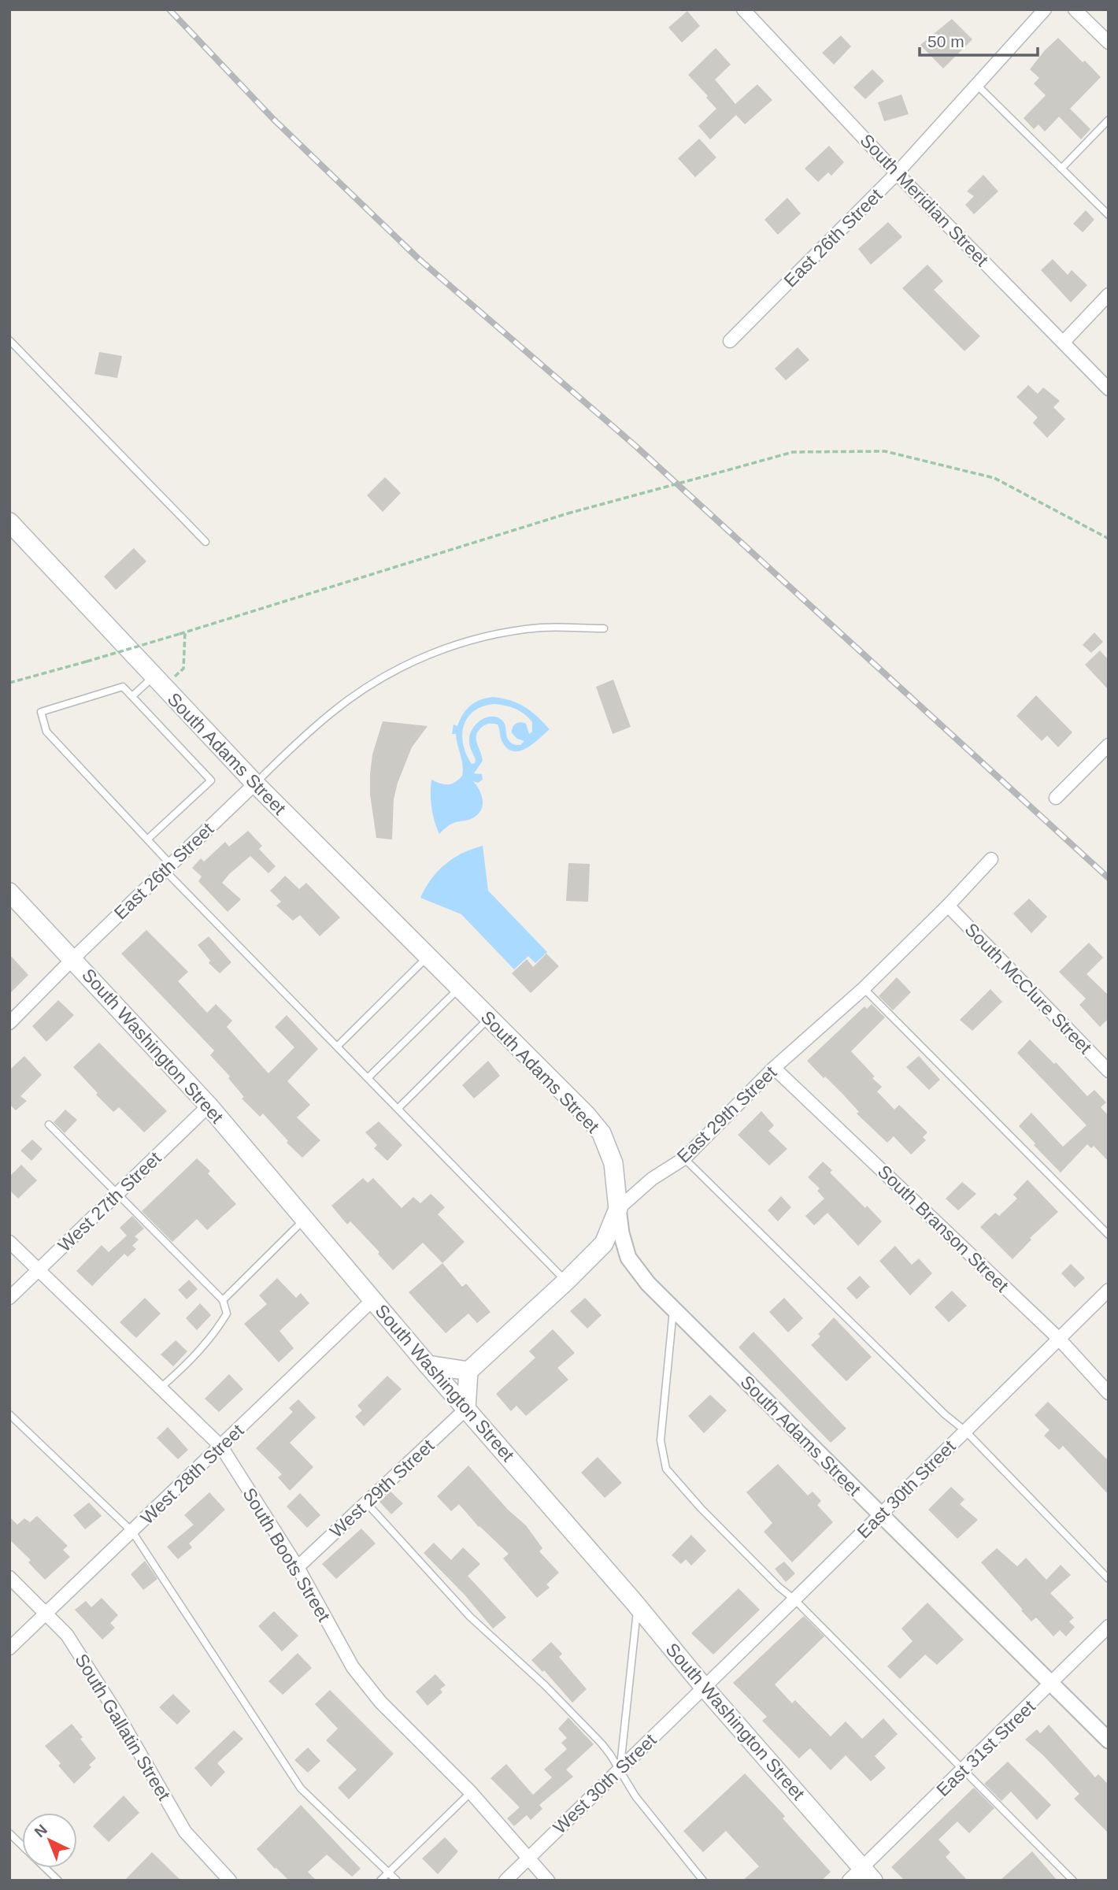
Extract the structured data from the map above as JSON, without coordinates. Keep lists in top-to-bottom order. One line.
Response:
{"streets":{"main road":["South Adams Street","South Washington Street","East 29th Street"],"street":["South Meridian Street","East 26th Street","South McClure Street","West 27th Street","South Branson Street","West 28th Street","West 29th Street","East 30th Street","South Boots Street","South Gallatin Street","East 31st Street","West 30th Street"]},"crossings":[["South Meridian Street","East 26th Street"],["East 26th Street","South Adams Street"],["East 26th Street","South Washington Street"],["South Adams Street","East 29th Street"],["South Adams Street","East 30th Street"],["South Adams Street","East 31st Street"],["South McClure Street","East 29th Street"],["South Washington Street","West 27th Street"],["South Washington Street","West 28th Street"],["South Washington Street","West 29th Street"],["South Washington Street","East 30th Street"],["South Washington Street","East 31st Street"],["South Washington Street","West 30th Street"],["East 29th Street","South Branson Street"],["West 27th Street","South Boots Street"],["South Branson Street","East 30th Street"],["West 28th Street","South Boots Street"],["West 28th Street","South Gallatin Street"],["West 29th Street","South Boots Street"],["East 30th Street","West 30th Street"],["South Boots Street","West 30th Street"]],"scale_bar":"50 m","north":"top left"}
